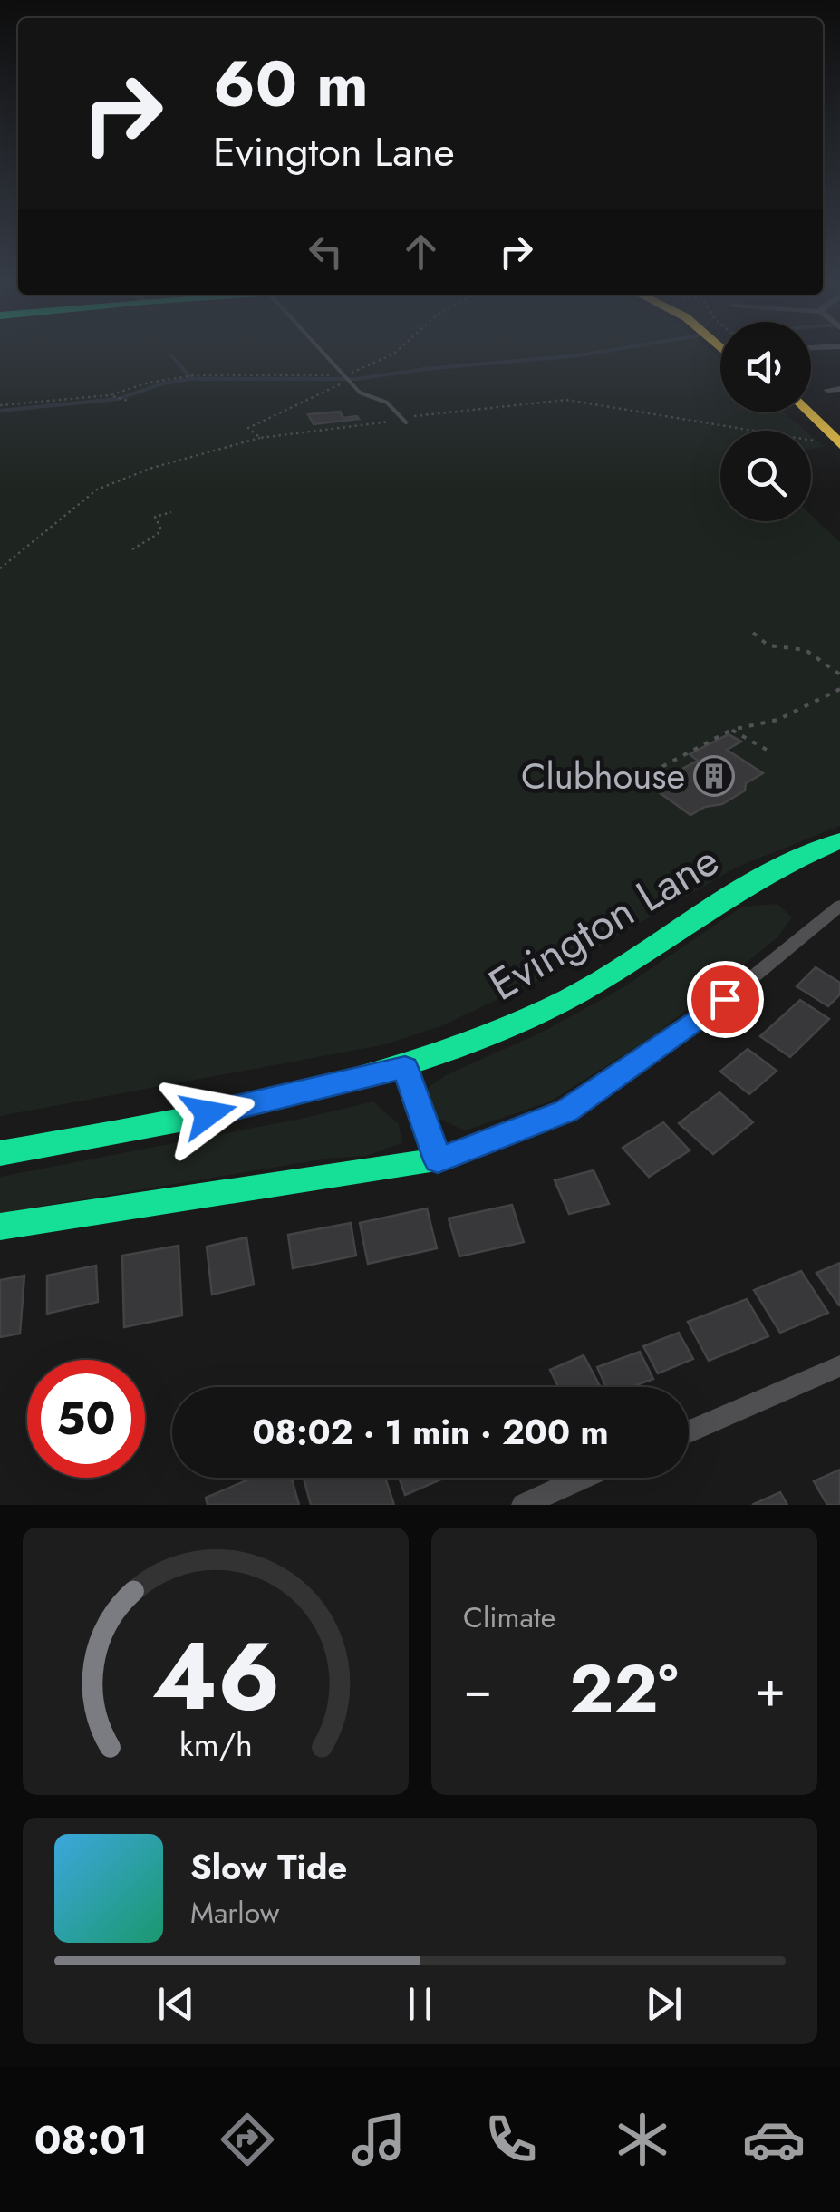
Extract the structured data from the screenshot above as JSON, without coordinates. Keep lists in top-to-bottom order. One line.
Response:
{"streets":{"main road":["Evington Lane"]},"places":{"building":["Clubhouse"]},"page":{"turn":["60 m","Evington Lane"],"limit":"50","trip":"08:02 · 1 min · 200 m","tile":"Climate","heat":["−","22°","+"],"song":["Slow Tide","Marlow"],"tabs":"08:01","gauge":["46","km/h"]}}
